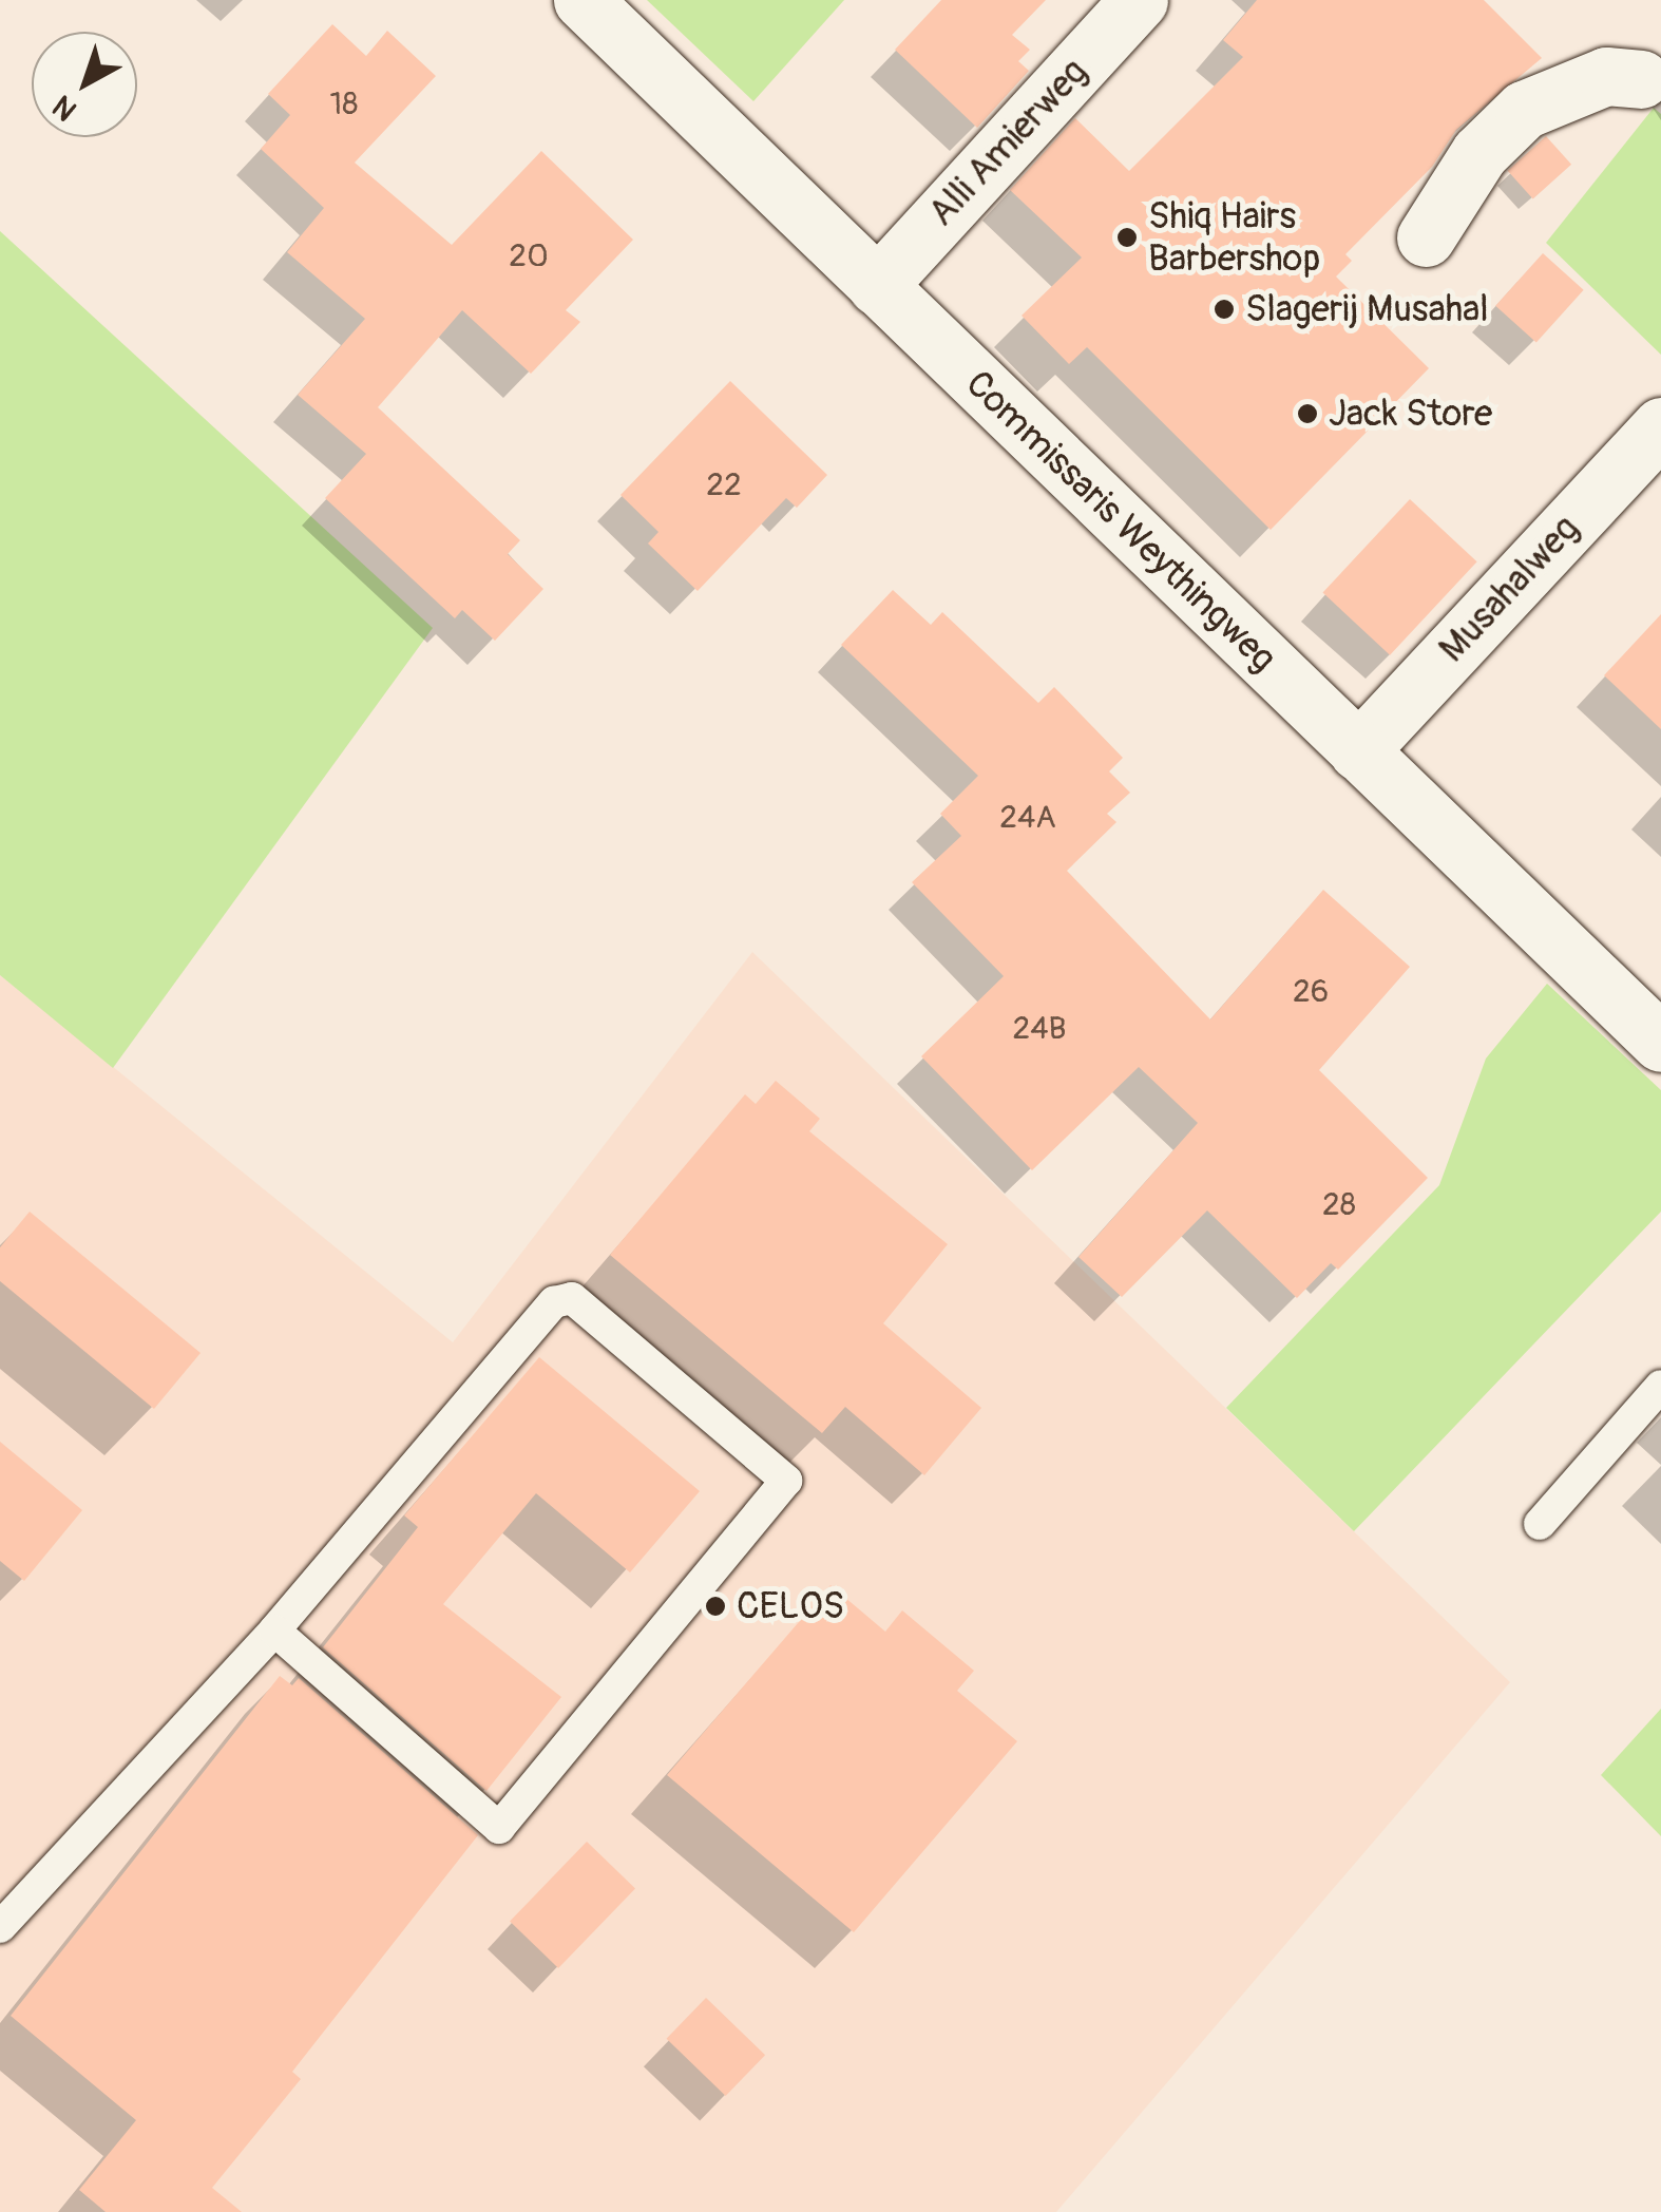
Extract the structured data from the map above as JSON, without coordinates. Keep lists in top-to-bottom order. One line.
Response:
{"streets":{"main road":["Alli Amierweg","Commissaris Weythingweg","Musahalweg"]},"crossings":[["Alli Amierweg","Commissaris Weythingweg"],["Commissaris Weythingweg","Musahalweg"]],"places":["Shiq Hairs Barbershop","Slagerij Musahal","Jack Store","CELOS"],"house_numbers":["18","20","22","24A","26","24B","28"],"north":"bottom left"}
